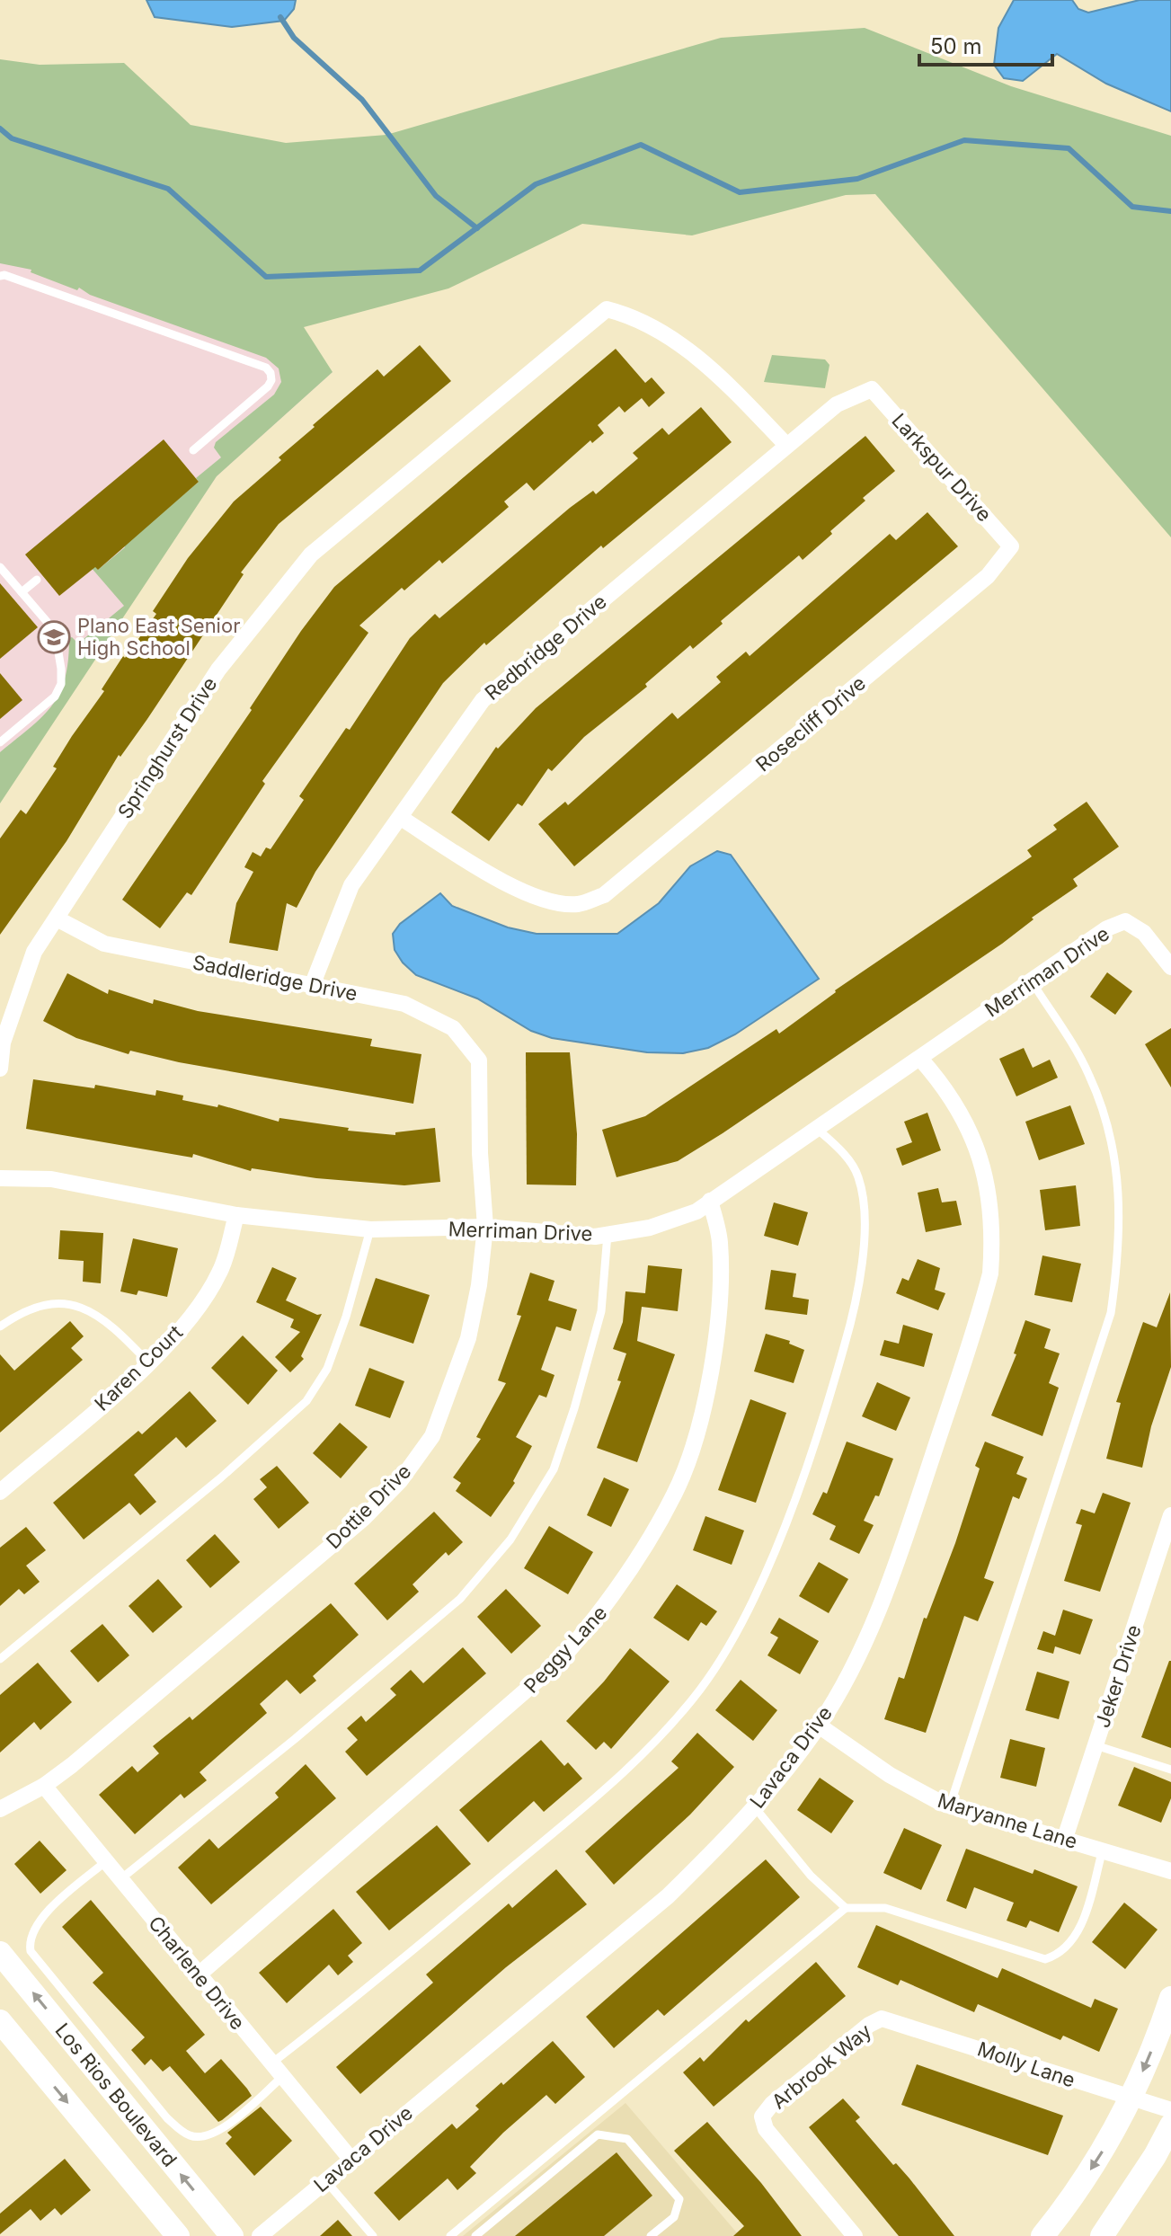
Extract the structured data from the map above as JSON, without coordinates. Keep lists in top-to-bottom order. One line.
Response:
{"streets":{"main road":["Los Rios Boulevard"],"street":["Larkspur Drive","Redbridge Drive","Rosecliff Drive","Springhurst Drive","Merriman Drive","Saddleridge Drive","Karen Court","Dottie Drive","Peggy Lane","Jeker Drive","Lavaca Drive","Maryanne Lane","Charlene Drive","Molly Lane","Arbrook Way"]},"crossings":[["Larkspur Drive","Redbridge Drive"],["Larkspur Drive","Rosecliff Drive"],["Redbridge Drive","Rosecliff Drive"],["Redbridge Drive","Springhurst Drive"],["Redbridge Drive","Saddleridge Drive"],["Springhurst Drive","Saddleridge Drive"],["Merriman Drive","Karen Court"],["Merriman Drive","Dottie Drive"],["Merriman Drive","Peggy Lane"],["Merriman Drive","Lavaca Drive"],["Saddleridge Drive","Dottie Drive"],["Dottie Drive","Charlene Drive"],["Peggy Lane","Charlene Drive"],["Jeker Drive","Maryanne Lane"],["Lavaca Drive","Maryanne Lane"],["Lavaca Drive","Charlene Drive"],["Molly Lane","Arbrook Way"]],"places":{"school or university":["Plano East Senior High School"]},"scale_bar":"50 m"}
